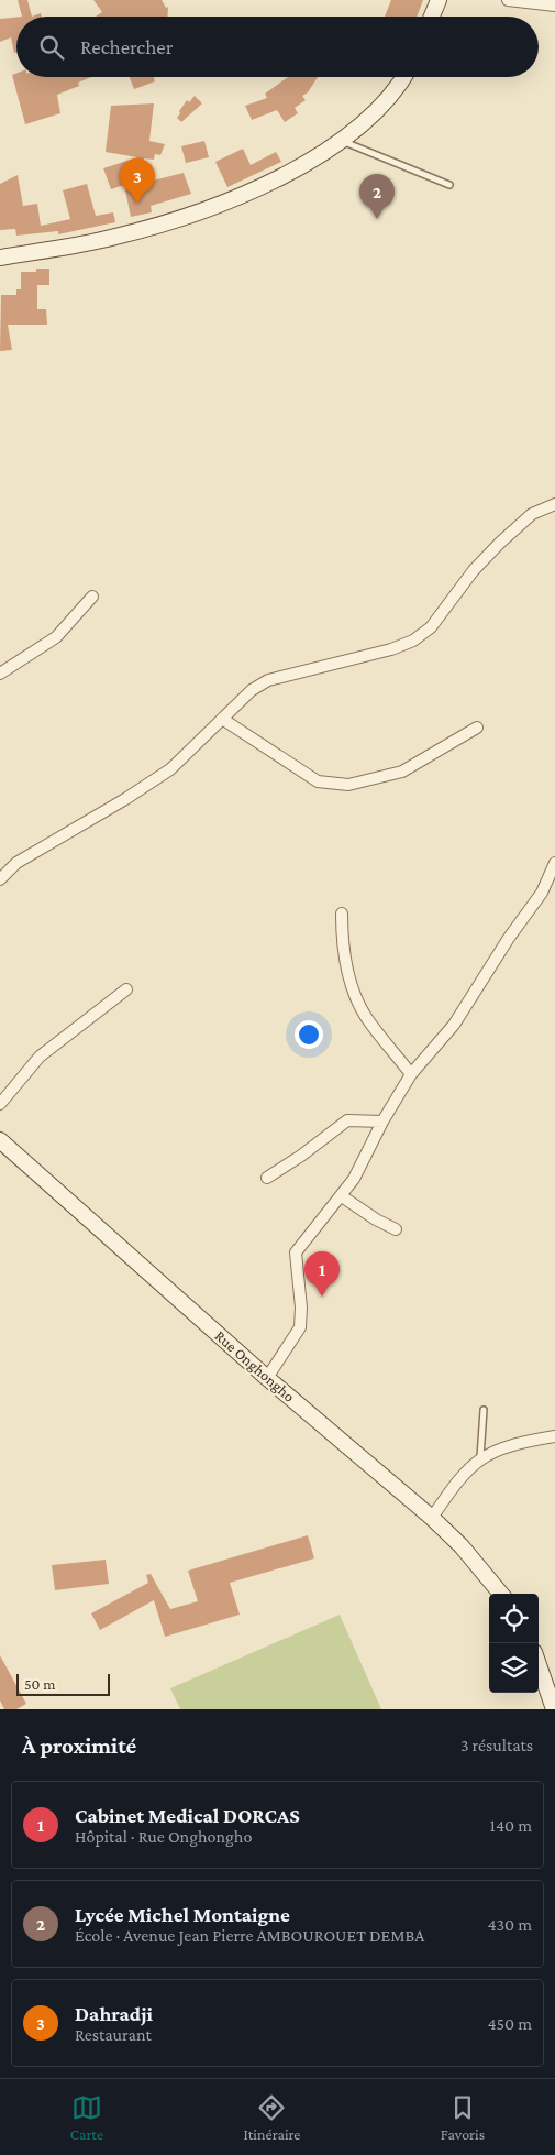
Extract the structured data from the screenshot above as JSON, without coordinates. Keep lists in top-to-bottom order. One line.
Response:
{"streets":{"main road":["Rue Onghongho"]},"scale_bar":"50 m","page":{"search":"Rechercher","pins":["3","2","1"],"scale":"50 m","heading":["À proximité","3 résultats"],"list":[{"mark":"1","name":"Cabinet Medical DORCAS","note":"Hôpital · Rue Onghongho","value":"140 m"},{"mark":"2","name":"Lycée Michel Montaigne","note":"École · Avenue Jean Pierre AMBOUROUET DEMBA","value":"430 m"},{"mark":"3","name":"Dahradji","note":"Restaurant","value":"450 m"}],"nav":["Carte","Itinéraire","Favoris"]}}
